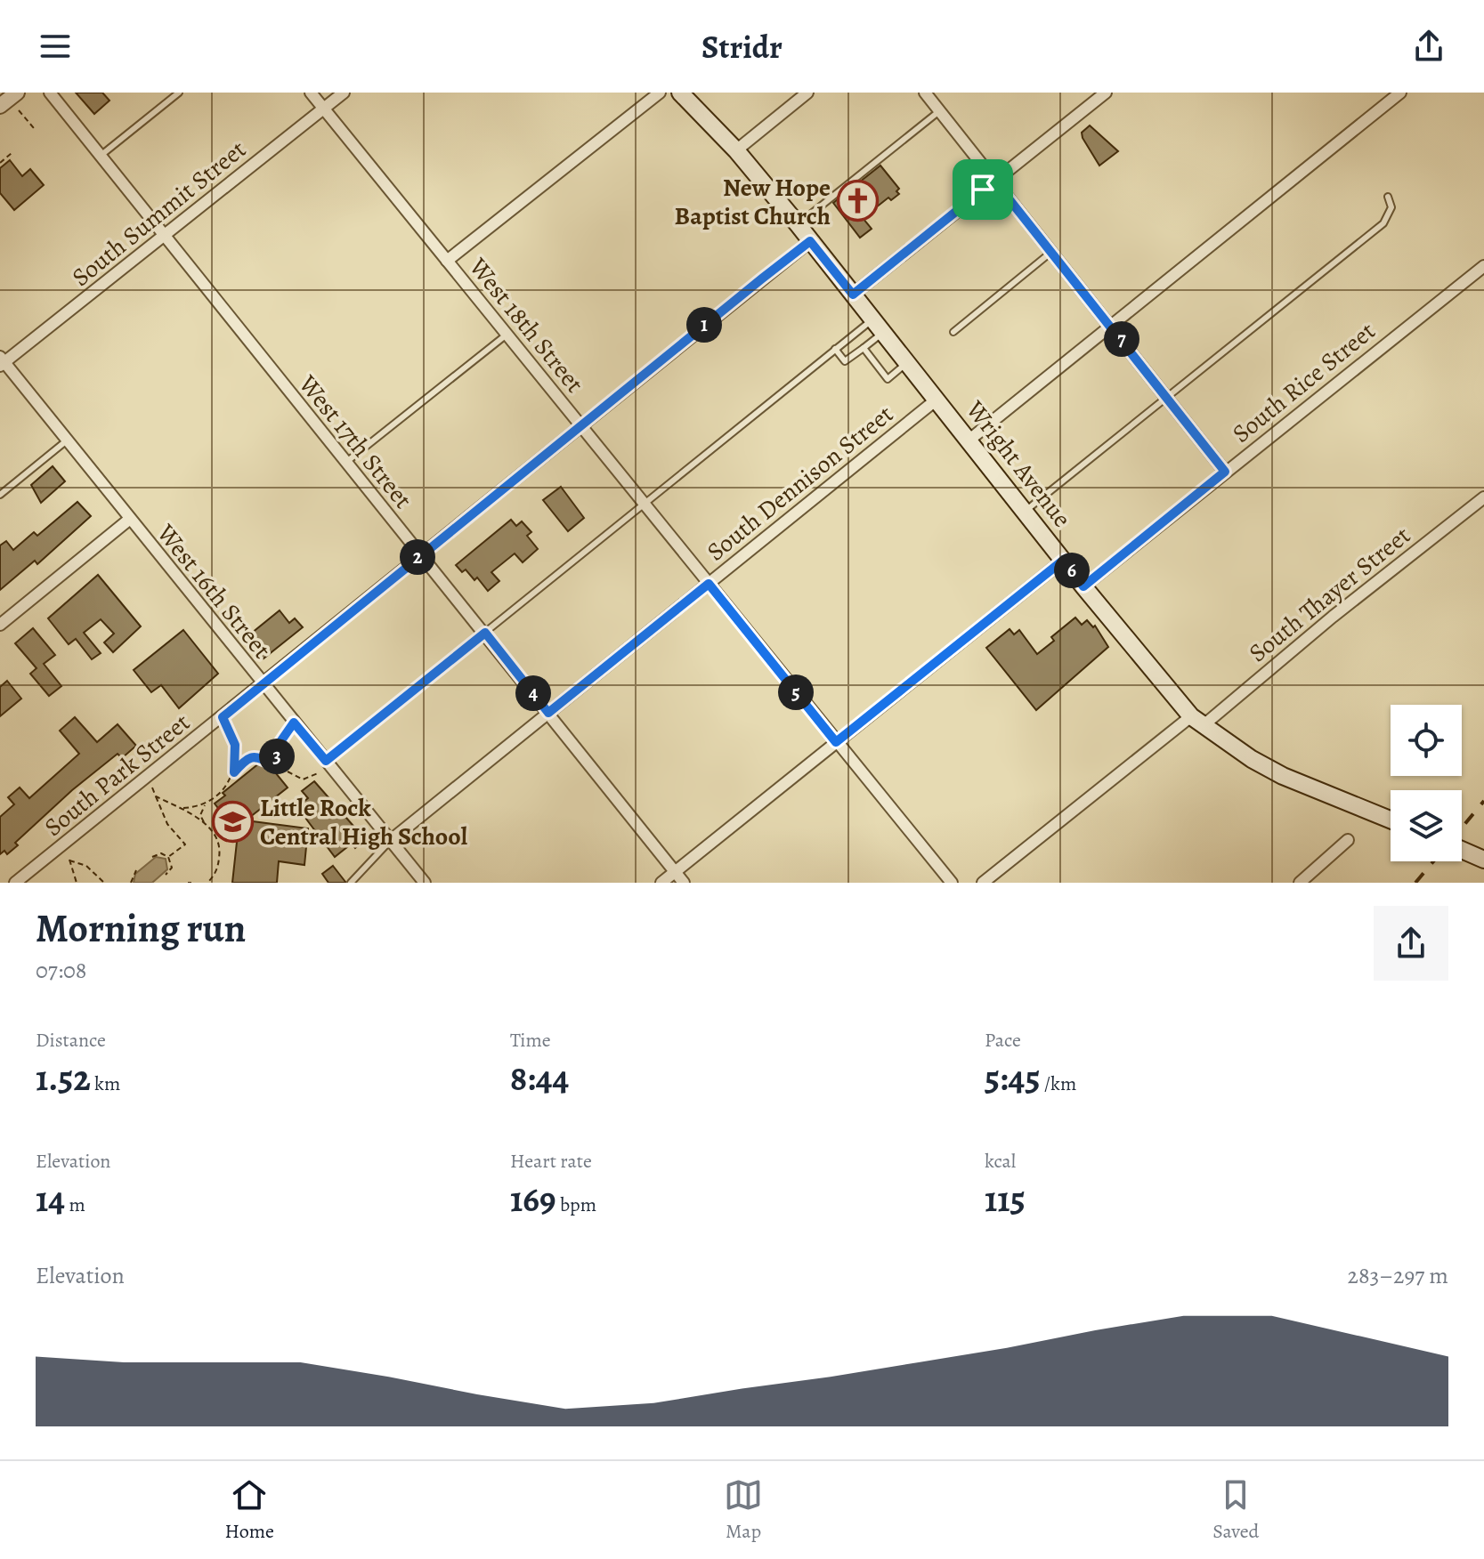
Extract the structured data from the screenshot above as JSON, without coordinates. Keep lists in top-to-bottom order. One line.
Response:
{"streets":{"main road":["Wright Avenue"],"street":["South Summit Street","West 18th Street","South Rice Street","West 17th Street","South Dennison Street","West 16th Street","South Thayer Street","South Park Street"]},"crossings":[["South Summit Street","West 18th Street"],["South Summit Street","West 17th Street"],["South Summit Street","West 16th Street"],["West 18th Street","South Dennison Street"],["West 18th Street","South Park Street"],["South Rice Street","Wright Avenue"],["West 17th Street","South Dennison Street"],["West 17th Street","South Park Street"],["Wright Avenue","South Dennison Street"],["Wright Avenue","South Thayer Street"],["Wright Avenue","South Park Street"],["South Dennison Street","West 16th Street"],["West 16th Street","South Park Street"]],"places":{"church":["New Hope Baptist Church"],"school or university":["Little Rock Central High School"]},"page":{"header":"Stridr","pins":["1","7","2","6","5","4","3"],"heading":["Morning run","07:08"],"stats":[["Distance","1.52 km"],["Time","8:44"],["Pace","5:45 /km"],["Elevation","14 m"],["Heart rate","169 bpm"],["kcal","115"]],"chart":["Elevation","283–297 m"],"tabs":["Home","Map","Saved"]}}
